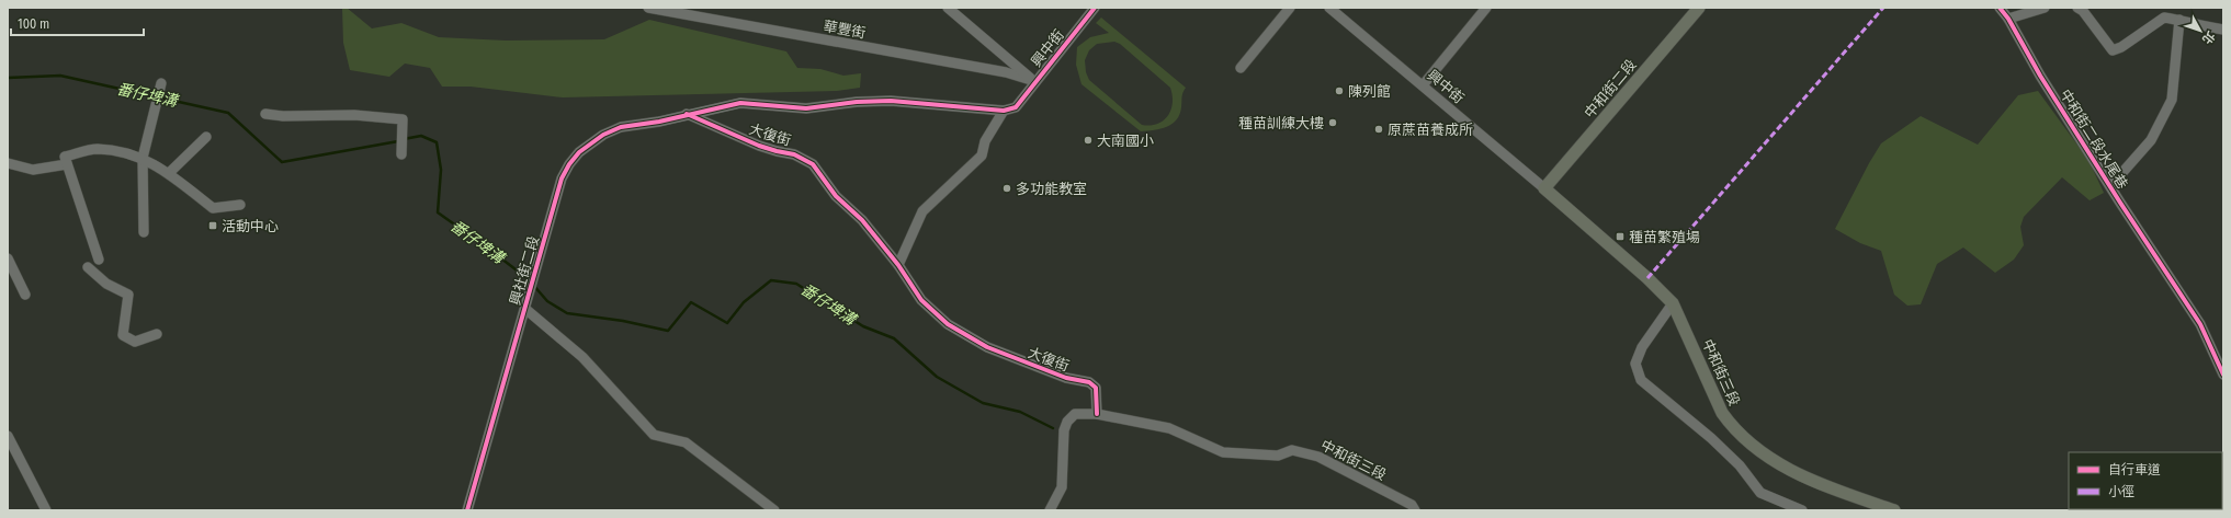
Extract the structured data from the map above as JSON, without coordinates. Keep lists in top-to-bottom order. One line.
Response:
{"streets":{"main road":["中和街二段","中和街三段"],"street":["華豐街","興中街","大復街","中和街二段水尾巷","興社街二段"]},"crossings":[["華豐街","興中街"],["興中街","中和街二段"],["興中街","中和街三段"],["中和街二段","中和街三段"],["大復街","興社街二段"],["大復街","中和街三段"]],"water":["番仔埤溝"],"places":{"other":["陳列館","種苗訓練大樓","原蔗苗養成所","大南國小","多功能教室"],"transit":["活動中心","種苗繁殖場"]},"legend":["自行車道","小徑"],"scale_bar":"100 m","north":"bottom right"}
